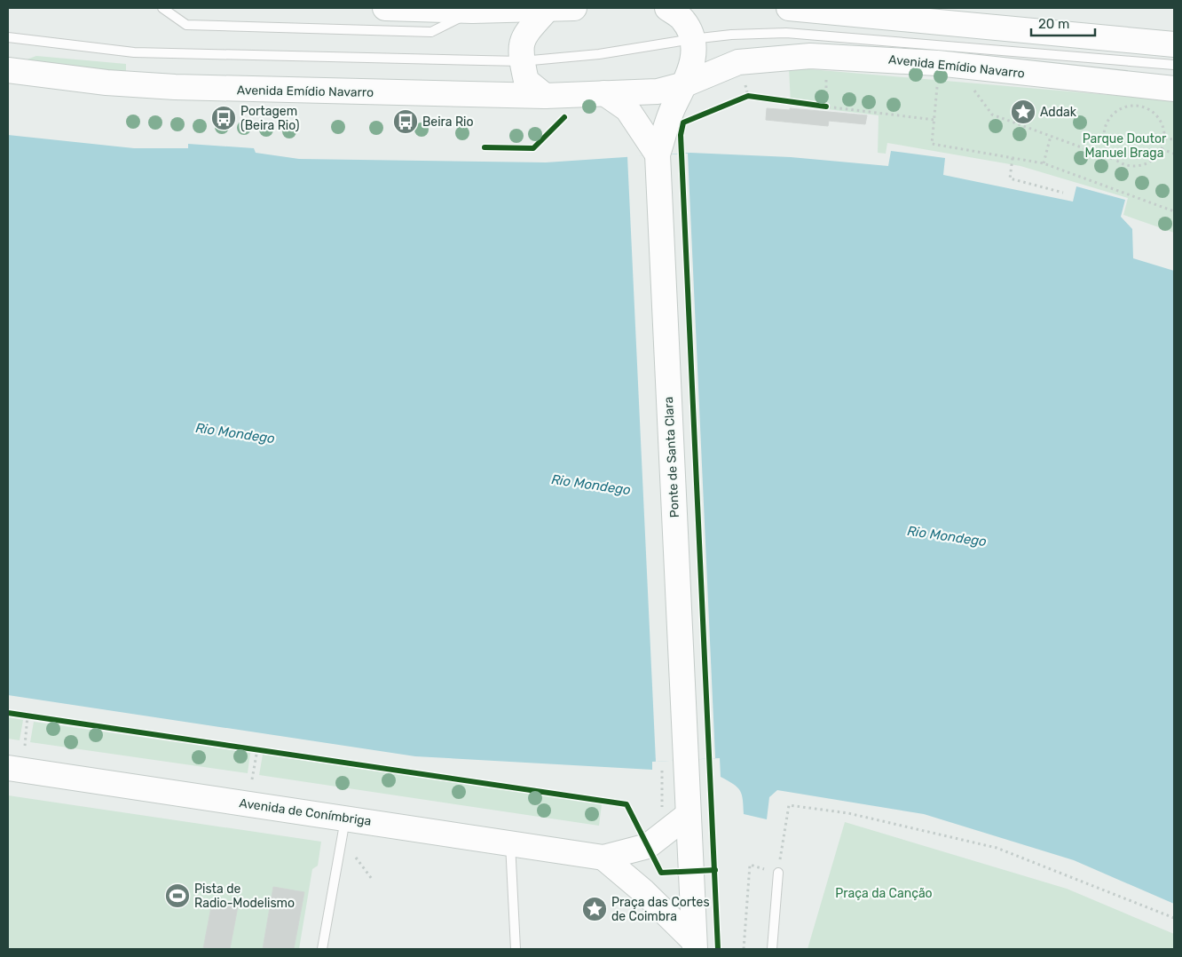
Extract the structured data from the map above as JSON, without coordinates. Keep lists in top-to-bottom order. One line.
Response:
{"streets":{"main road":["Avenida Emídio Navarro","Ponte de Santa Clara","Avenida de Conímbriga"]},"water":["Rio Mondego"],"parks":["Parque Doutor Manuel Braga","Praça da Canção"],"places":{"place":["Addak","Praça das Cortes de Coimbra"],"bus stop":["Portagem (Beira Rio)","Beira Rio"],"sports":["Pista de Radio-Modelismo"]},"scale_bar":"20 m"}
